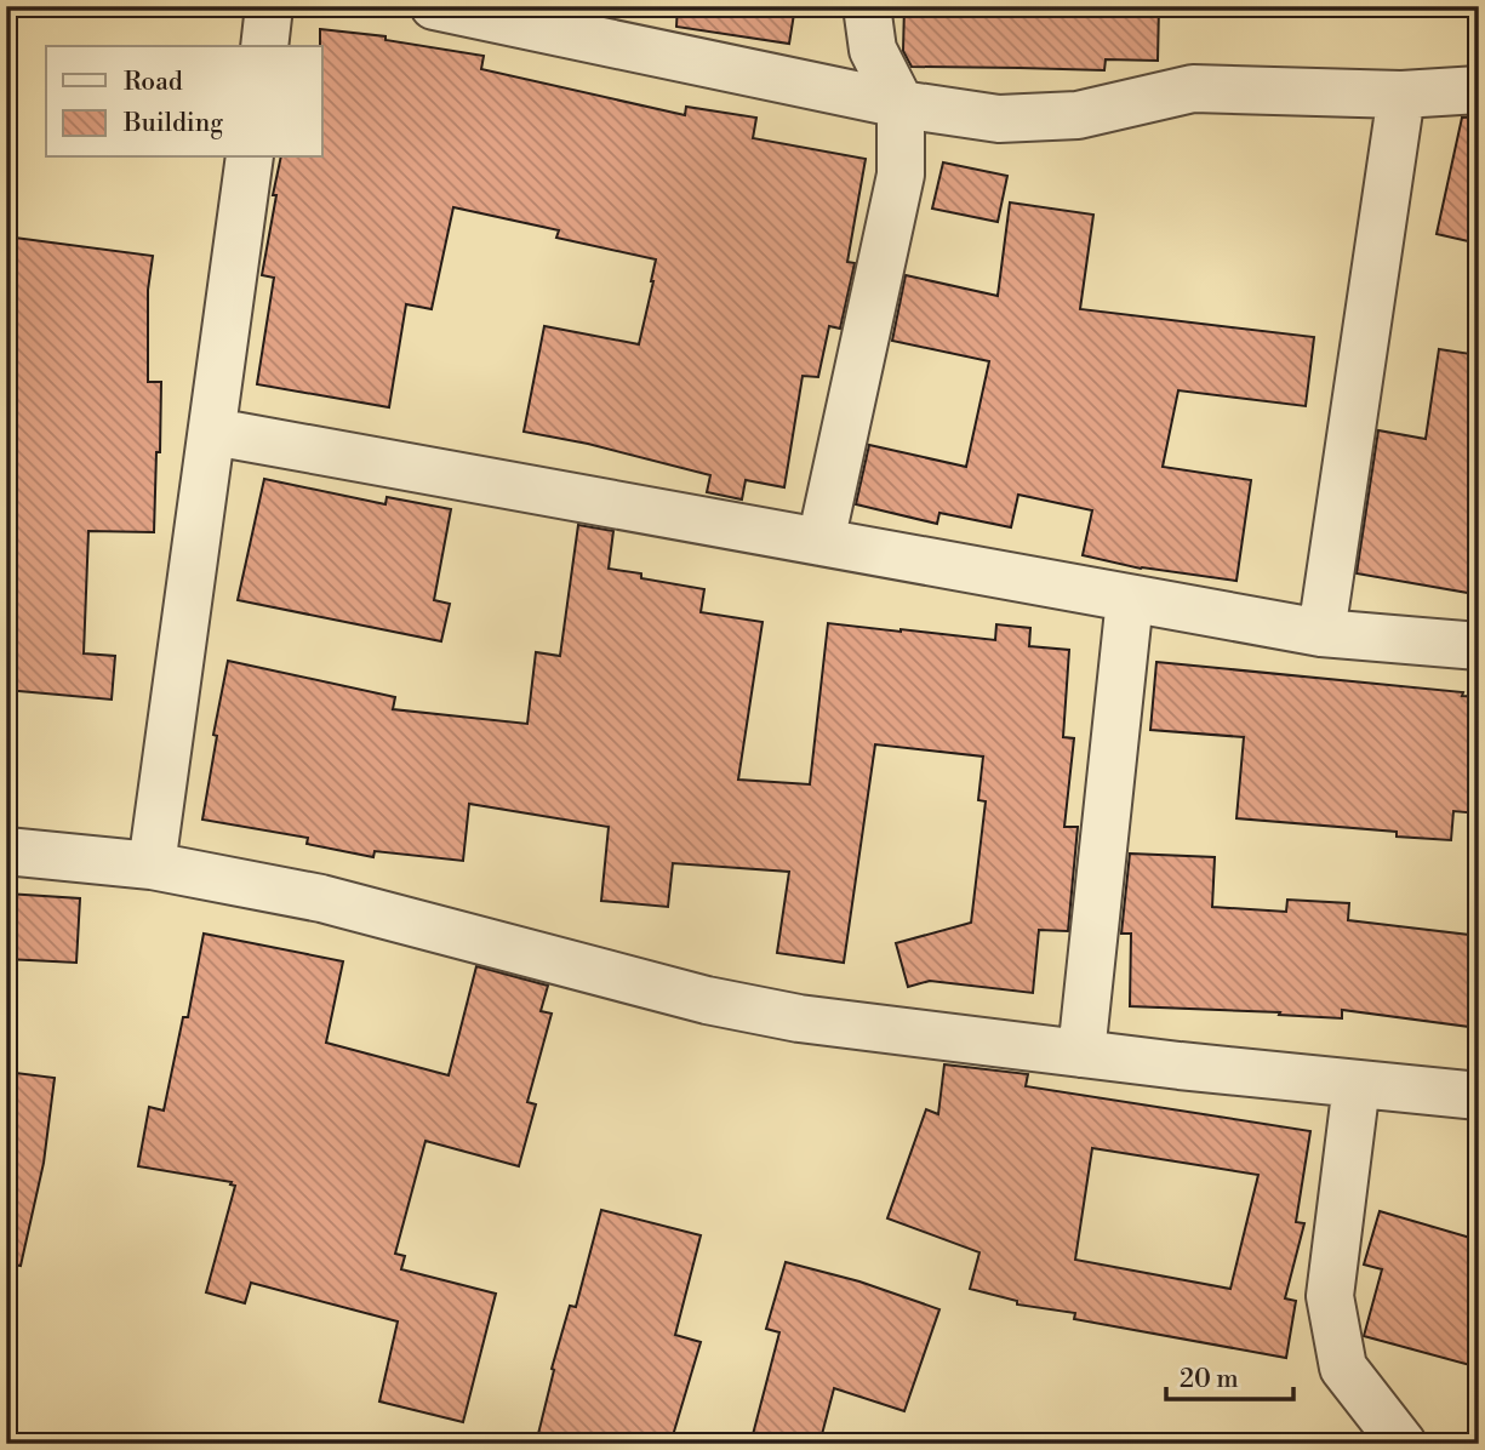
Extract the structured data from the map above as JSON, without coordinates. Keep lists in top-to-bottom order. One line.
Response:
{"legend":["Road","Building"],"scale_bar":"20 m"}
